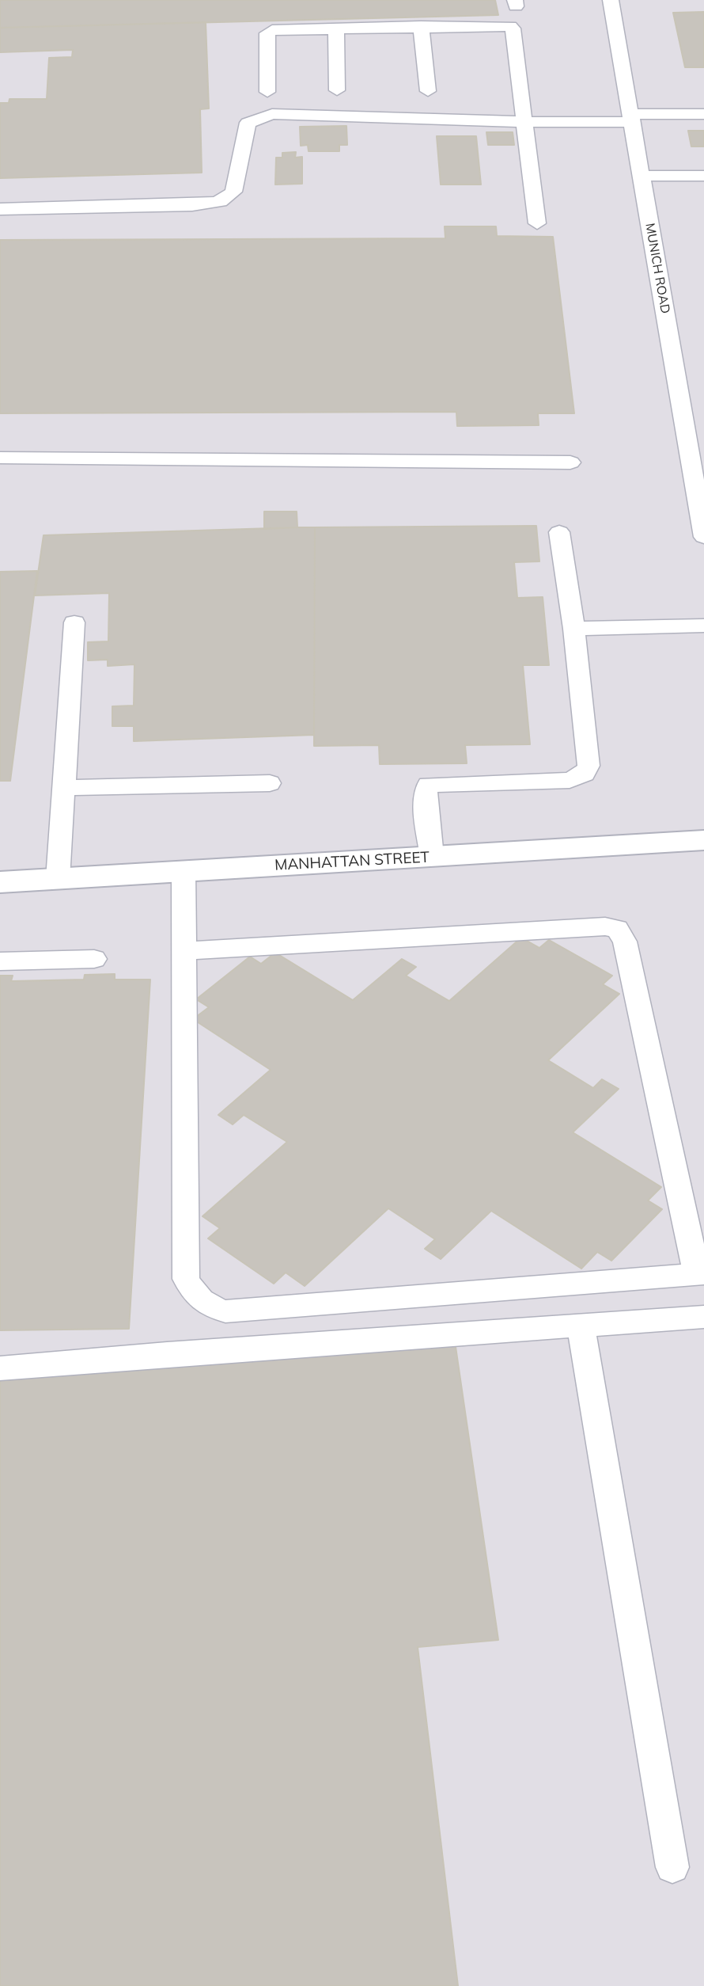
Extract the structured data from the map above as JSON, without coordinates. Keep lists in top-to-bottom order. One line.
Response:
{"streets":{"street":["MANHATTAN STREET"],"lane":["MUNICH ROAD"]}}
